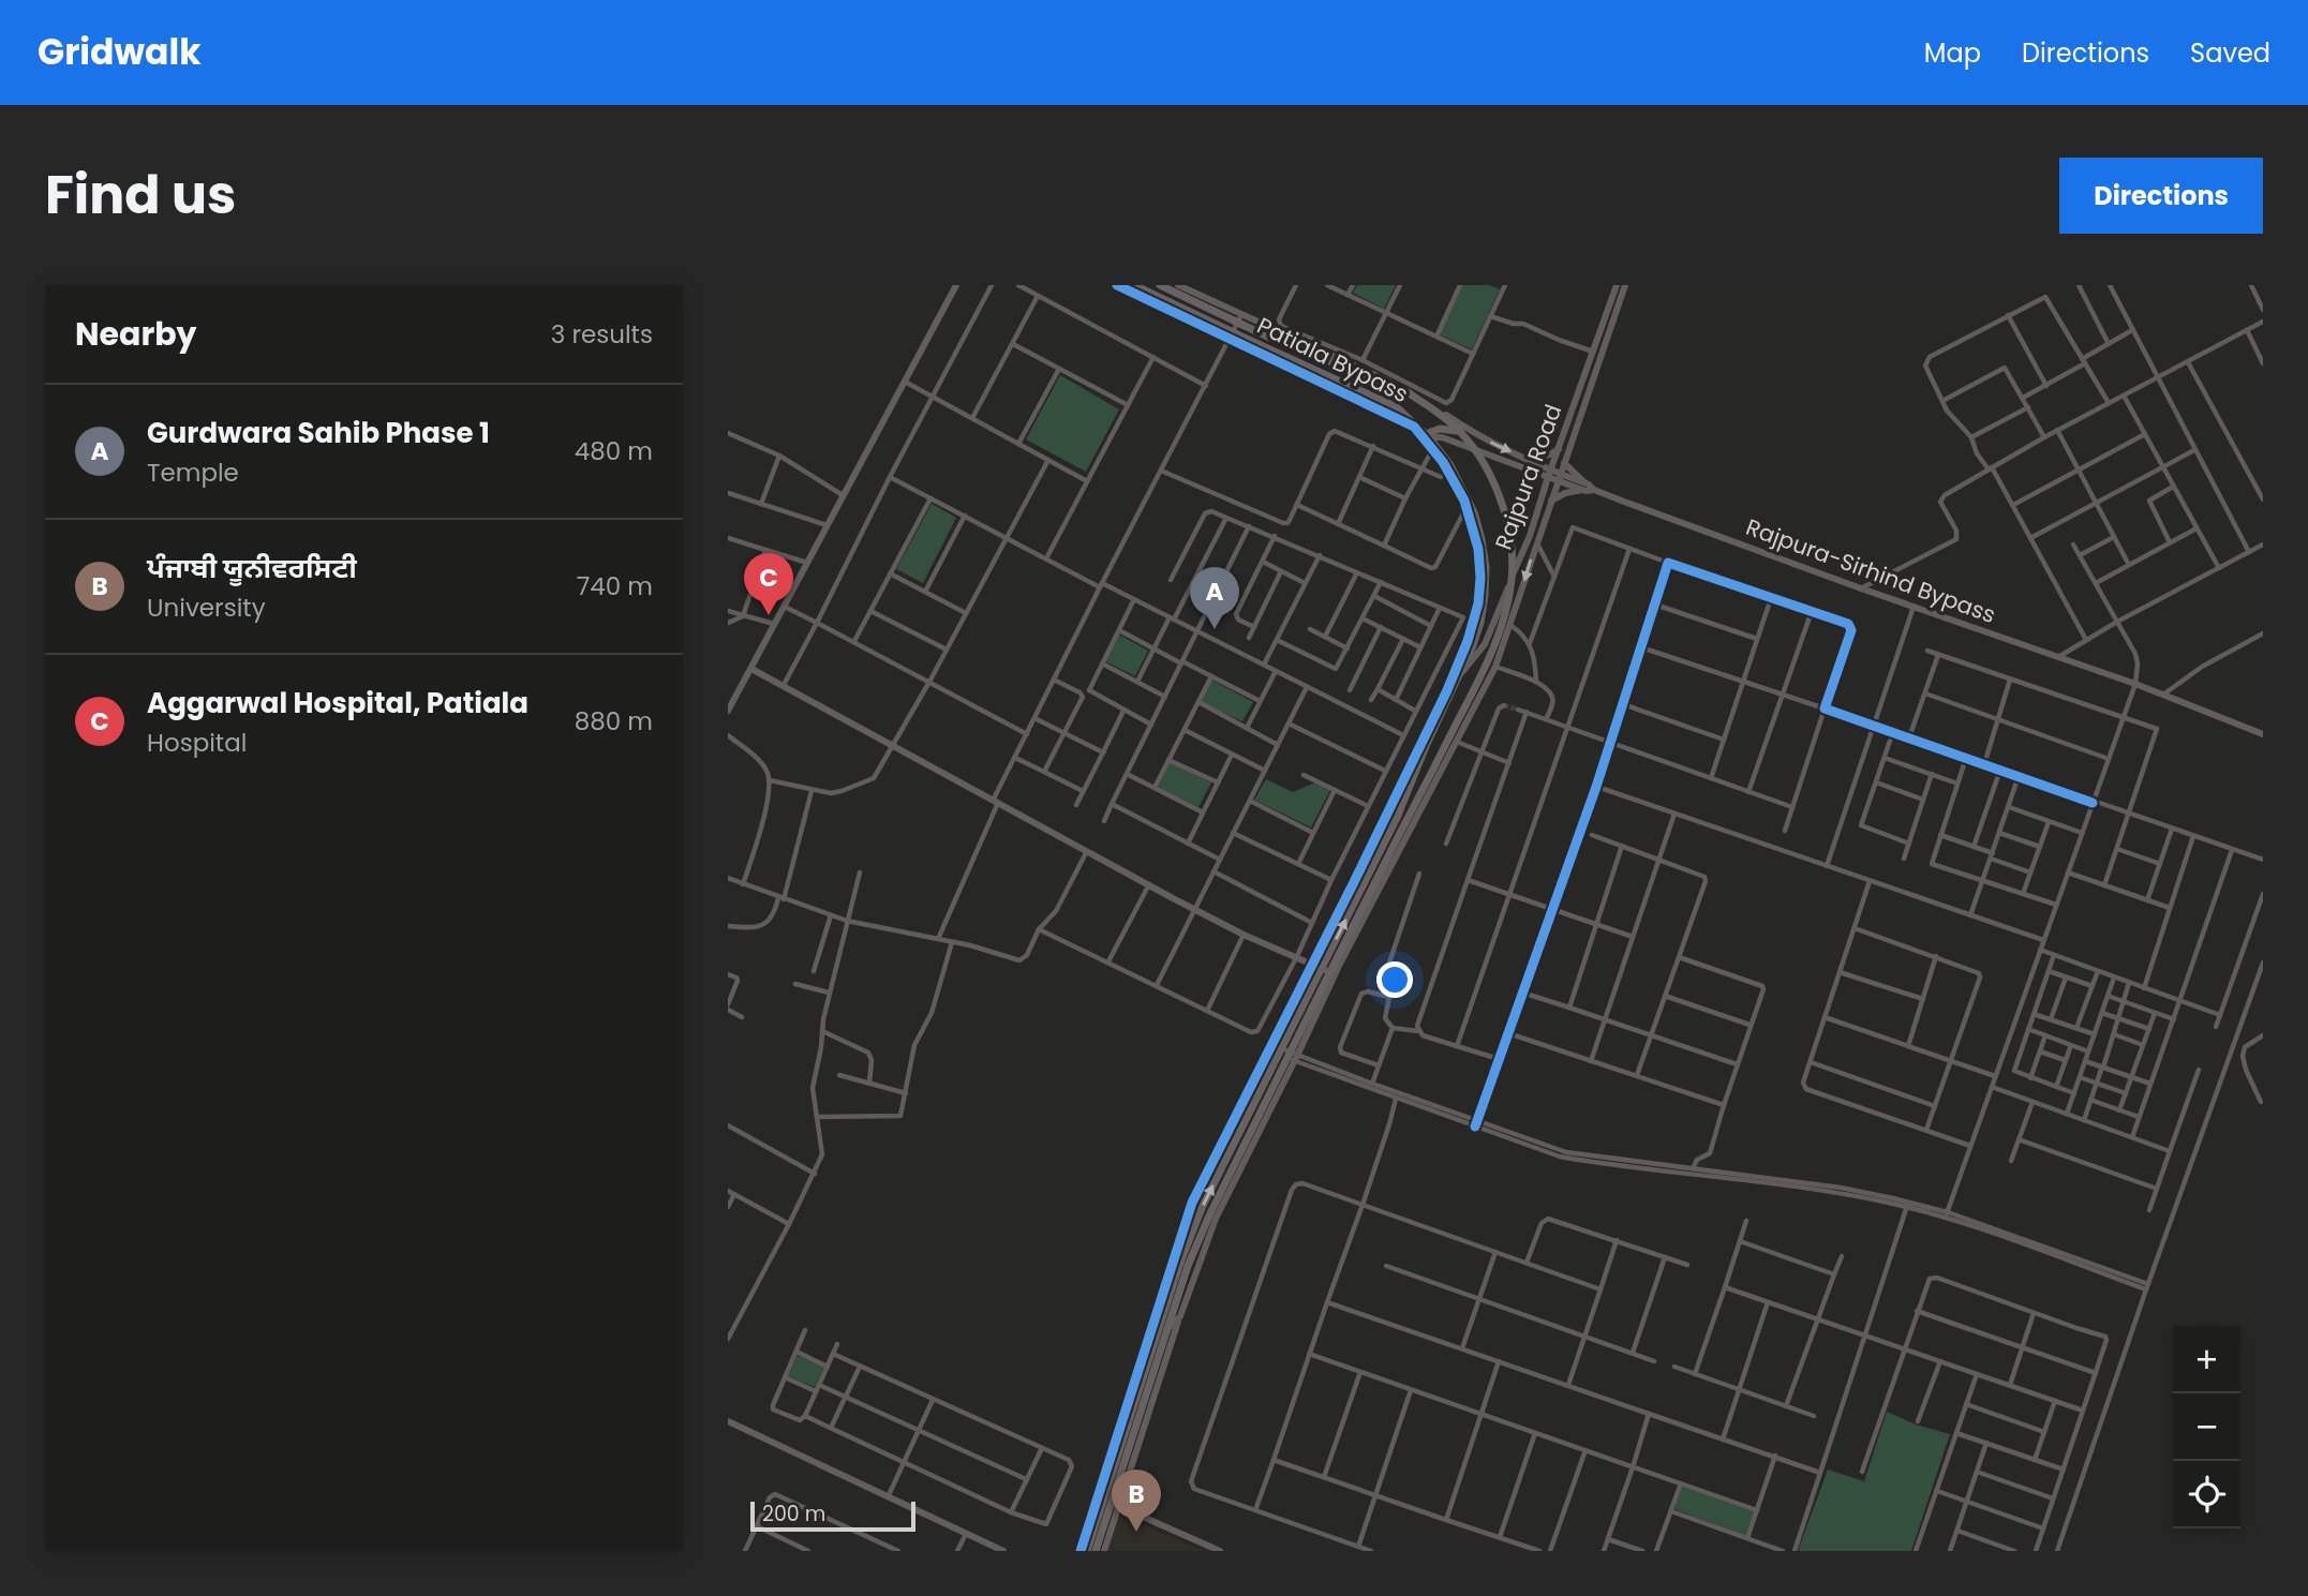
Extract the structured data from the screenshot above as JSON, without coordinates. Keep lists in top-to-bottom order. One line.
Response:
{"streets":{"highway":["Patiala Bypass","Rajpura Road"],"street":["Rajpura-Sirhind Bypass"]},"crossings":[["Patiala Bypass","Rajpura Road"],["Rajpura Road","Rajpura-Sirhind Bypass"]],"scale_bar":"200 m","page":{"header":"Gridwalk","nav":["Map","Directions","Saved"],"title":"Find us","buttons":"Directions","heading":["Nearby","3 results"],"list":[{"mark":"A","name":"Gurdwara Sahib Phase 1","note":"Temple","value":"480 m"},{"mark":"B","name":"ਪੰਜਾਬੀ ਯੂਨੀਵਰਸਿਟੀ","note":"University","value":"740 m"},{"mark":"C","name":"Aggarwal Hospital, Patiala","note":"Hospital","value":"880 m"}],"pins":["C","A","B"],"map_buttons":["+","−"],"scale":"200 m"}}
